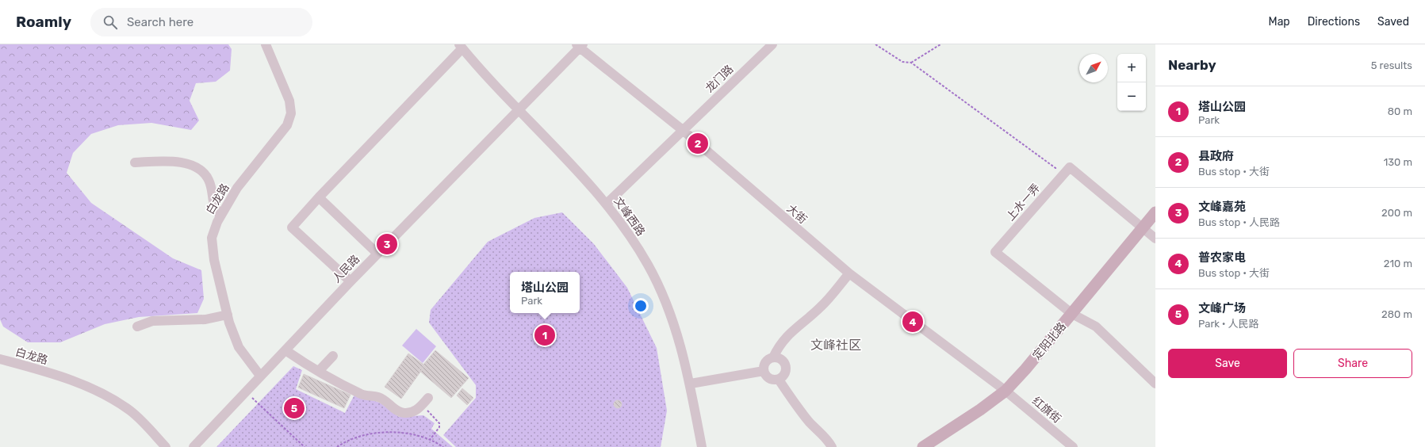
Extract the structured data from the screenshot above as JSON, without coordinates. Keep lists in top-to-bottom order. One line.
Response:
{"streets":{"main road":["定阳北路"],"street":["龙门路","白龙路","上水一弄","大街","文峰西路","人民路","红旗街"]},"crossings":[["龙门路","大街"],["龙门路","文峰西路"],["白龙路","人民路"],["上水一弄","定阳北路"],["大街","人民路"],["大街","定阳北路"],["大街","红旗街"],["文峰西路","人民路"],["定阳北路","红旗街"]],"districts":["文峰社区"],"north":"top right","page":{"header":"Roamly","search":"Search here","nav":["Map","Directions","Saved"],"heading":["Nearby","5 results"],"map_buttons":["+","−"],"list":[{"mark":"1","name":"塔山公园","note":"Park","value":"80 m"},{"mark":"2","name":"县政府","note":"Bus stop · 大街","value":"130 m"},{"mark":"3","name":"文峰嘉苑","note":"Bus stop · 人民路","value":"200 m"},{"mark":"4","name":"普农家电","note":"Bus stop · 大街","value":"210 m"},{"mark":"5","name":"文峰广场","note":"Park · 人民路","value":"280 m"}],"pins":["2","3","4","1","5"],"popup":["塔山公园","Park"],"buttons":["Save","Share"]}}
